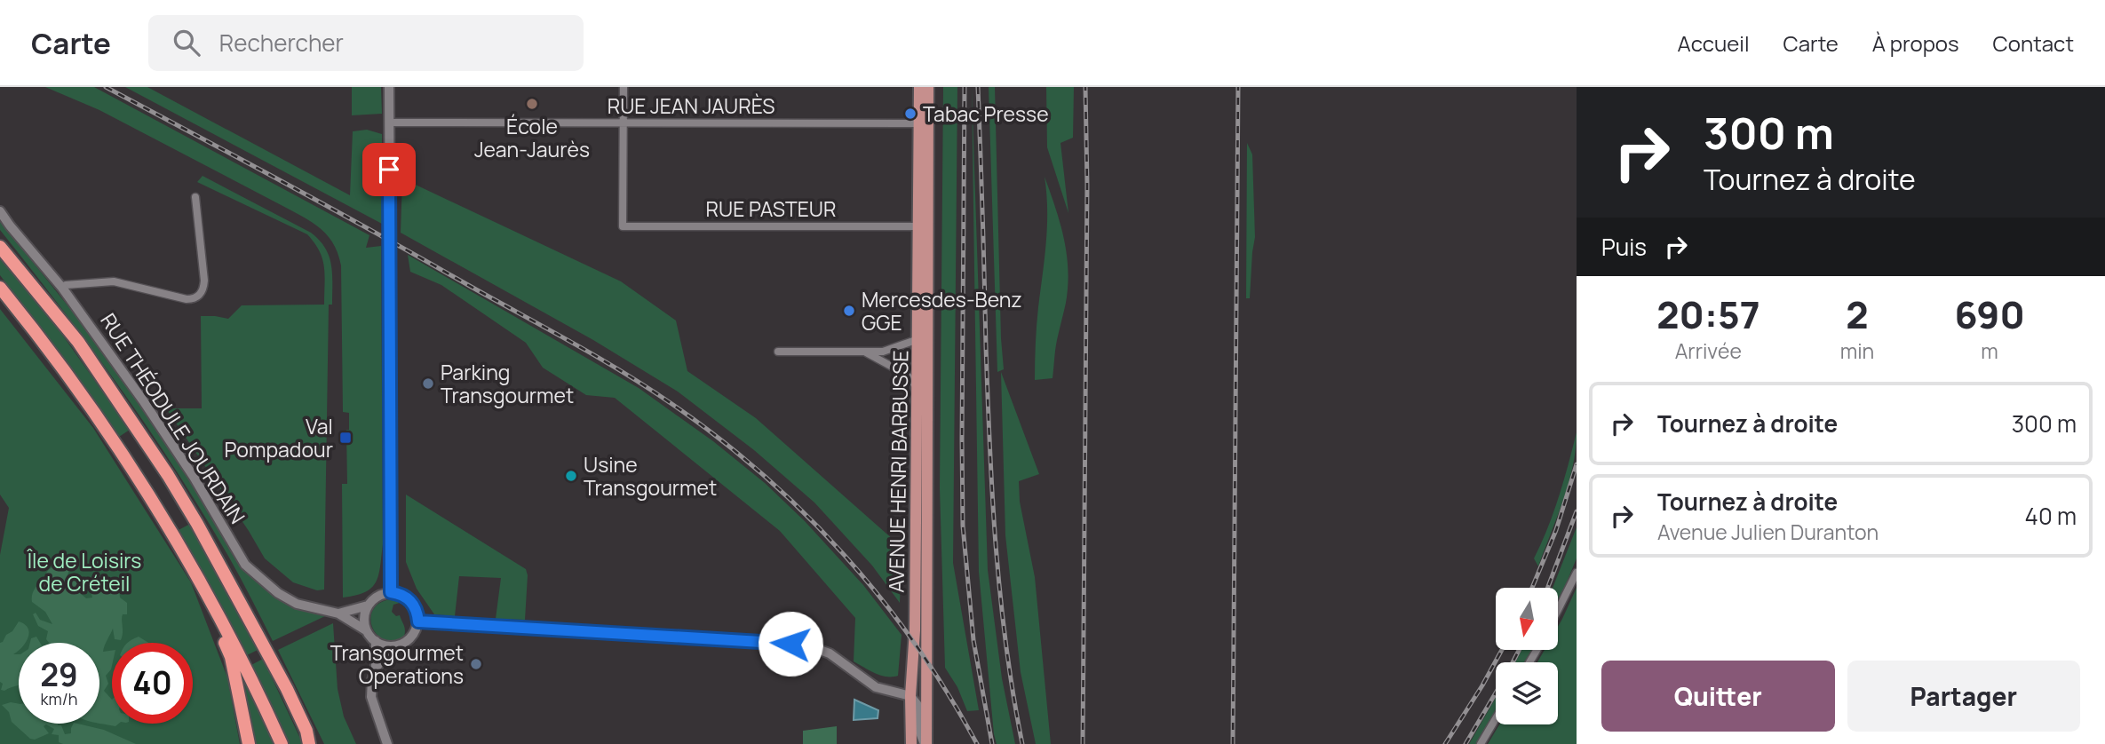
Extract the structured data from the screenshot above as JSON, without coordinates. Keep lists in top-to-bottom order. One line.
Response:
{"streets":{"main road":["RUE THÉODULE JOURDAIN","AVENUE HENRI BARBUSSE"],"street":["RUE JEAN JAURÈS","RUE PASTEUR"]},"crossings":[["RUE JEAN JAURÈS","RUE PASTEUR"],["RUE JEAN JAURÈS","AVENUE HENRI BARBUSSE"],["RUE PASTEUR","AVENUE HENRI BARBUSSE"]],"parks":["Île de Loisirs de Créteil"],"places":{"other":["École Jean-Jaurès","Tabac Presse","Mercesdes-Benz GGE","Parking Transgourmet","Usine Transgourmet","Transgourmet Operations"],"transit":["Val Pompadour"]},"north":"bottom","page":{"header":"Carte","search":"Rechercher","nav":["Accueil","Carte","À propos","Contact"],"turn":["300 m","Tournez à droite"],"then":"Puis","eta":["20:57","Arrivée","2","min","690","m"],"list":[{"name":"Tournez à droite","value":"300 m"},{"name":"Tournez à droite","note":"Avenue Julien Duranton","value":"40 m"}],"speed":"29 km/h","limit":"40","buttons":["Quitter","Partager"]}}
